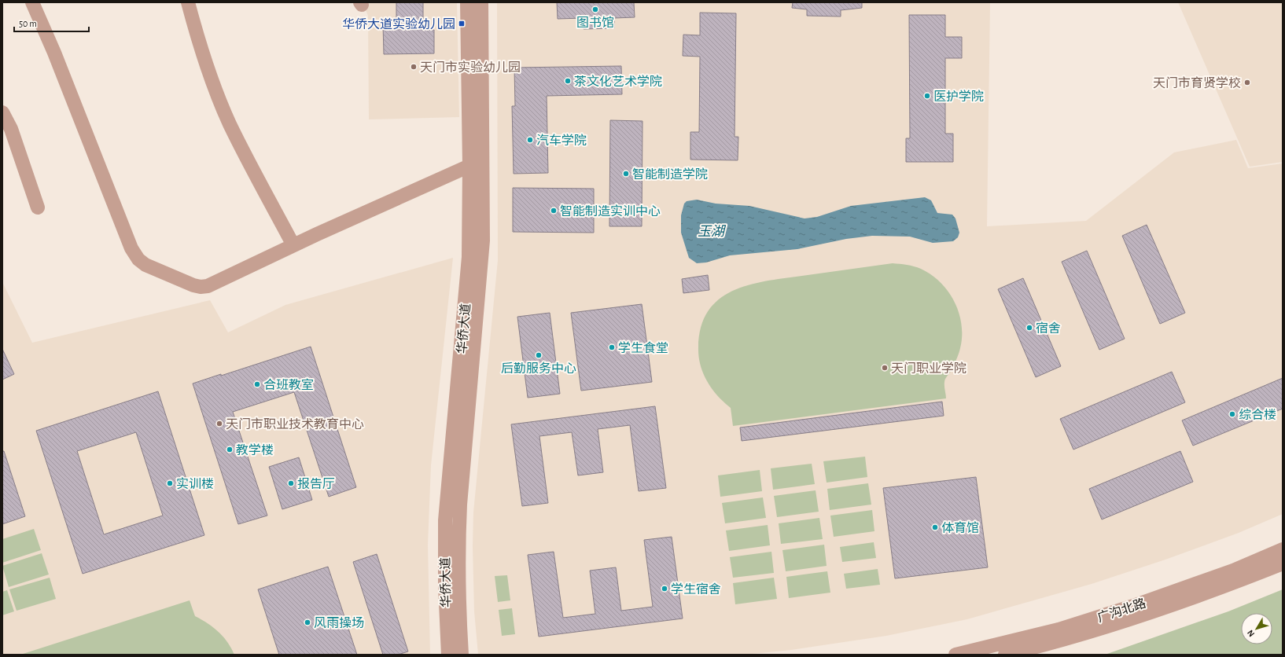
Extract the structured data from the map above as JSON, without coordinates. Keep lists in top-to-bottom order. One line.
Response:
{"streets":{"street":["华侨大道","广沟北路"]},"water":["玉湖"],"places":{"other":["图书馆","天门市实验幼儿园","茶文化艺术学院","天门市育贤学校","医护学院","汽车学院","智能制造学院","智能制造实训中心","宿舍","学生食堂","后勤服务中心","天门职业学院","合班教室","综合楼","天门市职业技术教育中心","教学楼","实训楼","报告厅","体育馆","学生宿舍","风雨操场"],"transit":["华侨大道实验幼儿园"]},"scale_bar":"50 m","north":"bottom left"}
